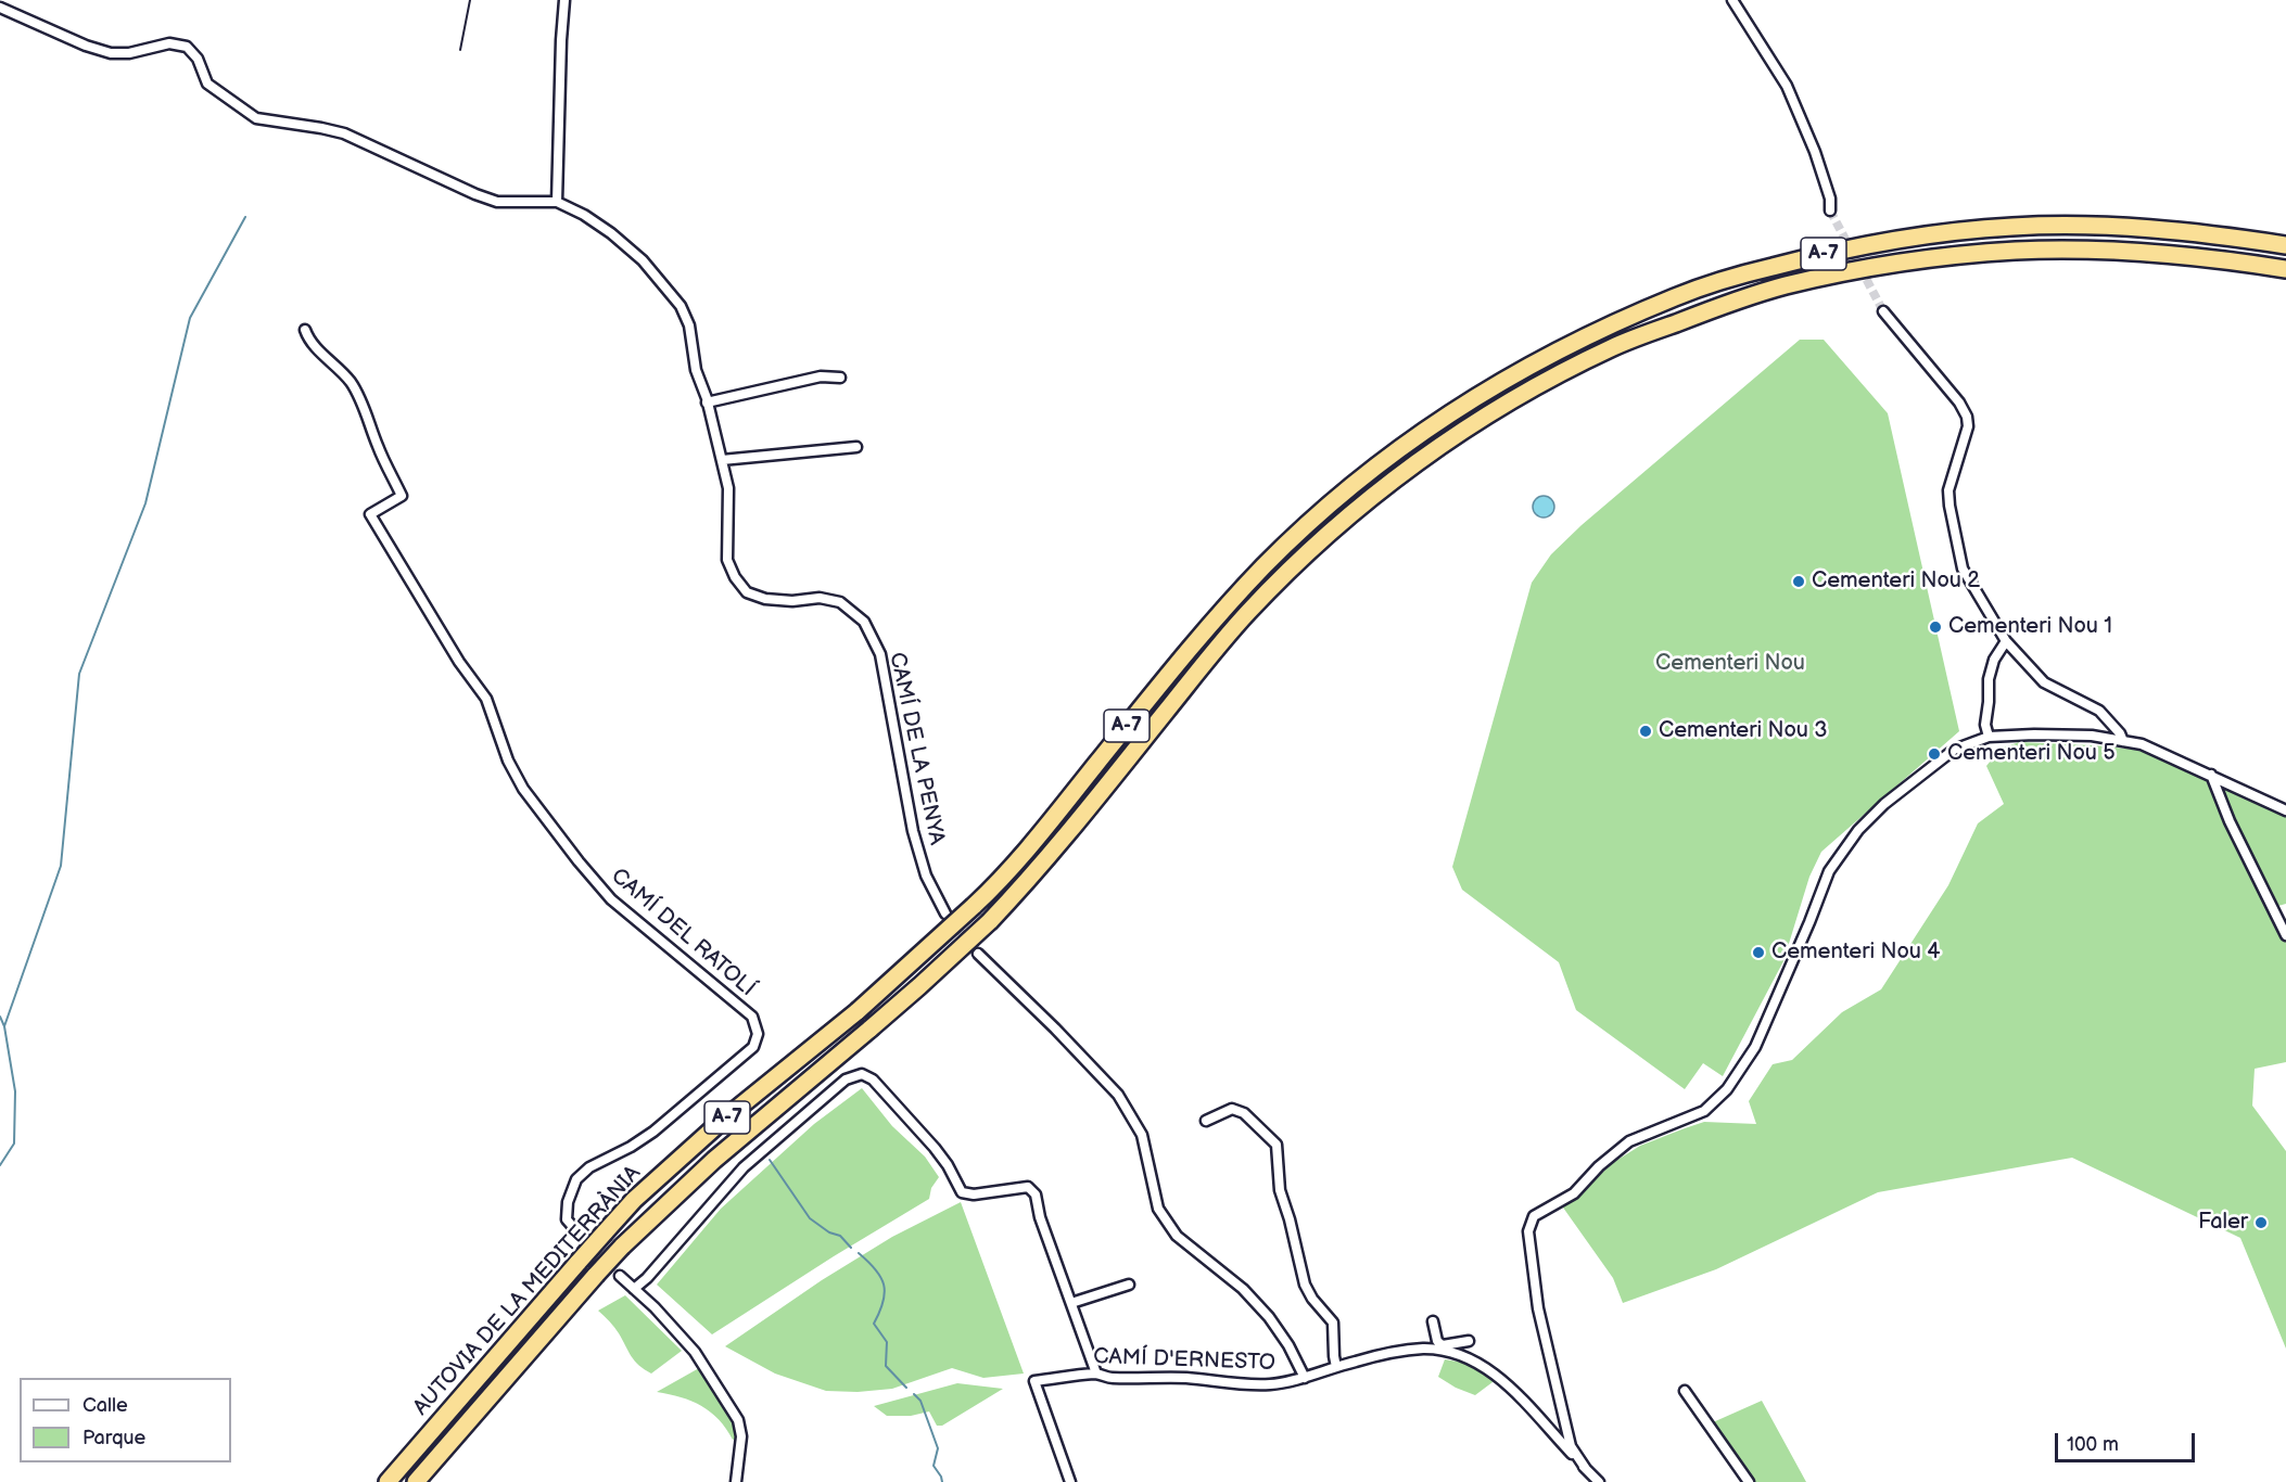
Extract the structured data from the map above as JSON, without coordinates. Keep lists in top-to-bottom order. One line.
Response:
{"streets":{"highway":["A-7","AUTOVIA DE LA MEDITERRÀNIA"],"street":["CAMÍ DE LA PENYA","CAMÍ DEL RATOLÍ","CAMÍ D'ERNESTO"]},"parks":["Cementeri Nou"],"places":["Cementeri Nou 2","Cementeri Nou 1","Cementeri Nou 3","Cementeri Nou 5","Cementeri Nou 4","Faler"],"legend":["Calle","Parque"],"scale_bar":"100 m"}
